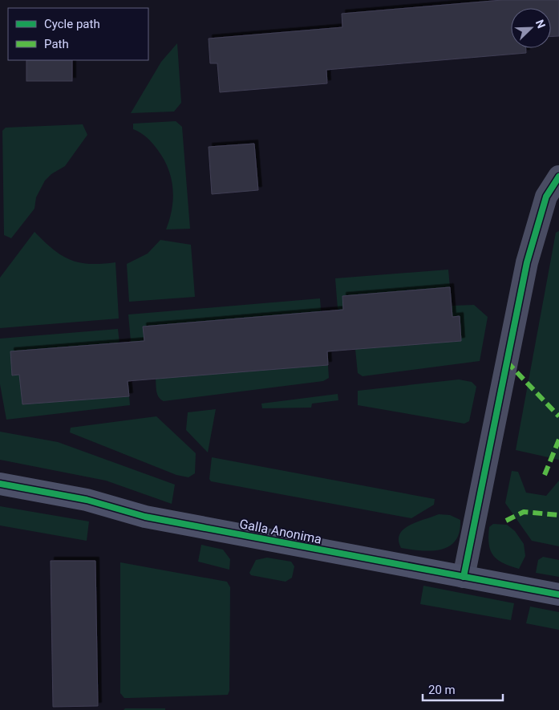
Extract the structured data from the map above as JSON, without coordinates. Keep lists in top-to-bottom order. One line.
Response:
{"streets":{"street":["Galla Anonima"]},"legend":["Cycle path","Path"],"scale_bar":"20 m","north":"top right"}
